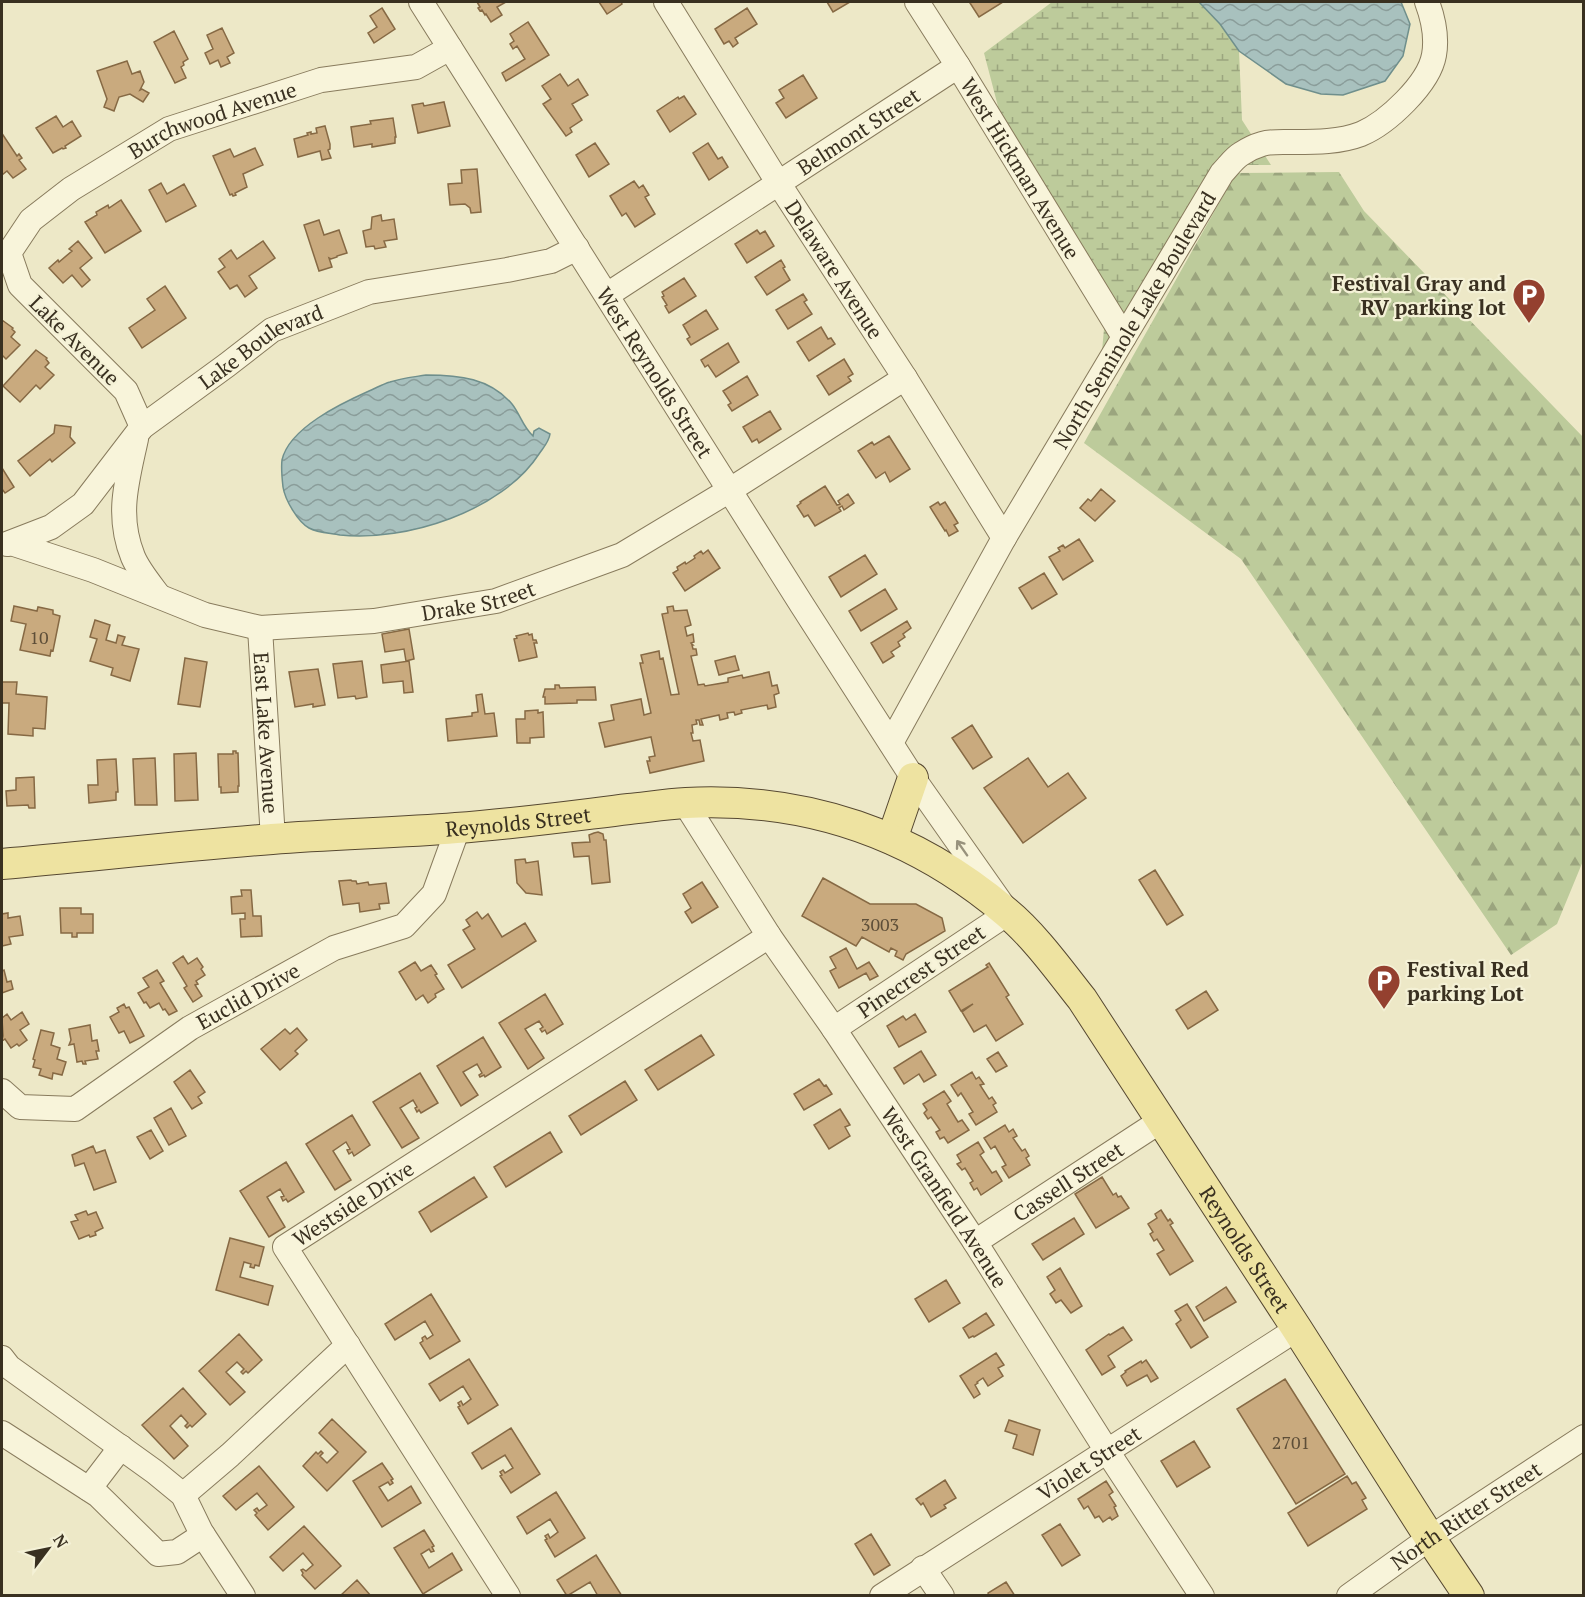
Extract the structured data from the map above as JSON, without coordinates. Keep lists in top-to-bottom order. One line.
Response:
{"streets":{"main road":["Reynolds Street"],"street":["Burchwood Avenue","Belmont Street","West Hickman Avenue","Delaware Avenue","North Seminole Lake Boulevard","Lake Avenue","Lake Boulevard","West Reynolds Street","Drake Street","East Lake Avenue","Pinecrest Street","Euclid Drive","Cassell Street","West Granfield Avenue","Westside Drive","Violet Street","North Ritter Street"]},"crossings":[["Burchwood Avenue","Lake Avenue"],["Burchwood Avenue","West Reynolds Street"],["Belmont Street","West Hickman Avenue"],["Belmont Street","Delaware Avenue"],["Belmont Street","West Reynolds Street"],["West Hickman Avenue","North Seminole Lake Boulevard"],["Delaware Avenue","North Seminole Lake Boulevard"],["Delaware Avenue","Drake Street"],["North Seminole Lake Boulevard","West Reynolds Street"],["North Seminole Lake Boulevard","Reynolds Street"],["Lake Avenue","Lake Boulevard"],["Lake Boulevard","West Reynolds Street"],["Lake Boulevard","Drake Street"],["West Reynolds Street","Drake Street"],["West Reynolds Street","Reynolds Street"],["Drake Street","East Lake Avenue"],["East Lake Avenue","Reynolds Street"],["Reynolds Street","Pinecrest Street"],["Reynolds Street","Euclid Drive"],["Reynolds Street","Cassell Street"],["Reynolds Street","West Granfield Avenue"],["Reynolds Street","Violet Street"],["Reynolds Street","North Ritter Street"],["Pinecrest Street","West Granfield Avenue"],["Cassell Street","West Granfield Avenue"],["West Granfield Avenue","Westside Drive"],["West Granfield Avenue","Violet Street"]],"places":{"parking":["Festival Gray and RV parking lot","Festival Red parking Lot"]},"house_numbers":["10","3003","2701"],"north":"top right"}
